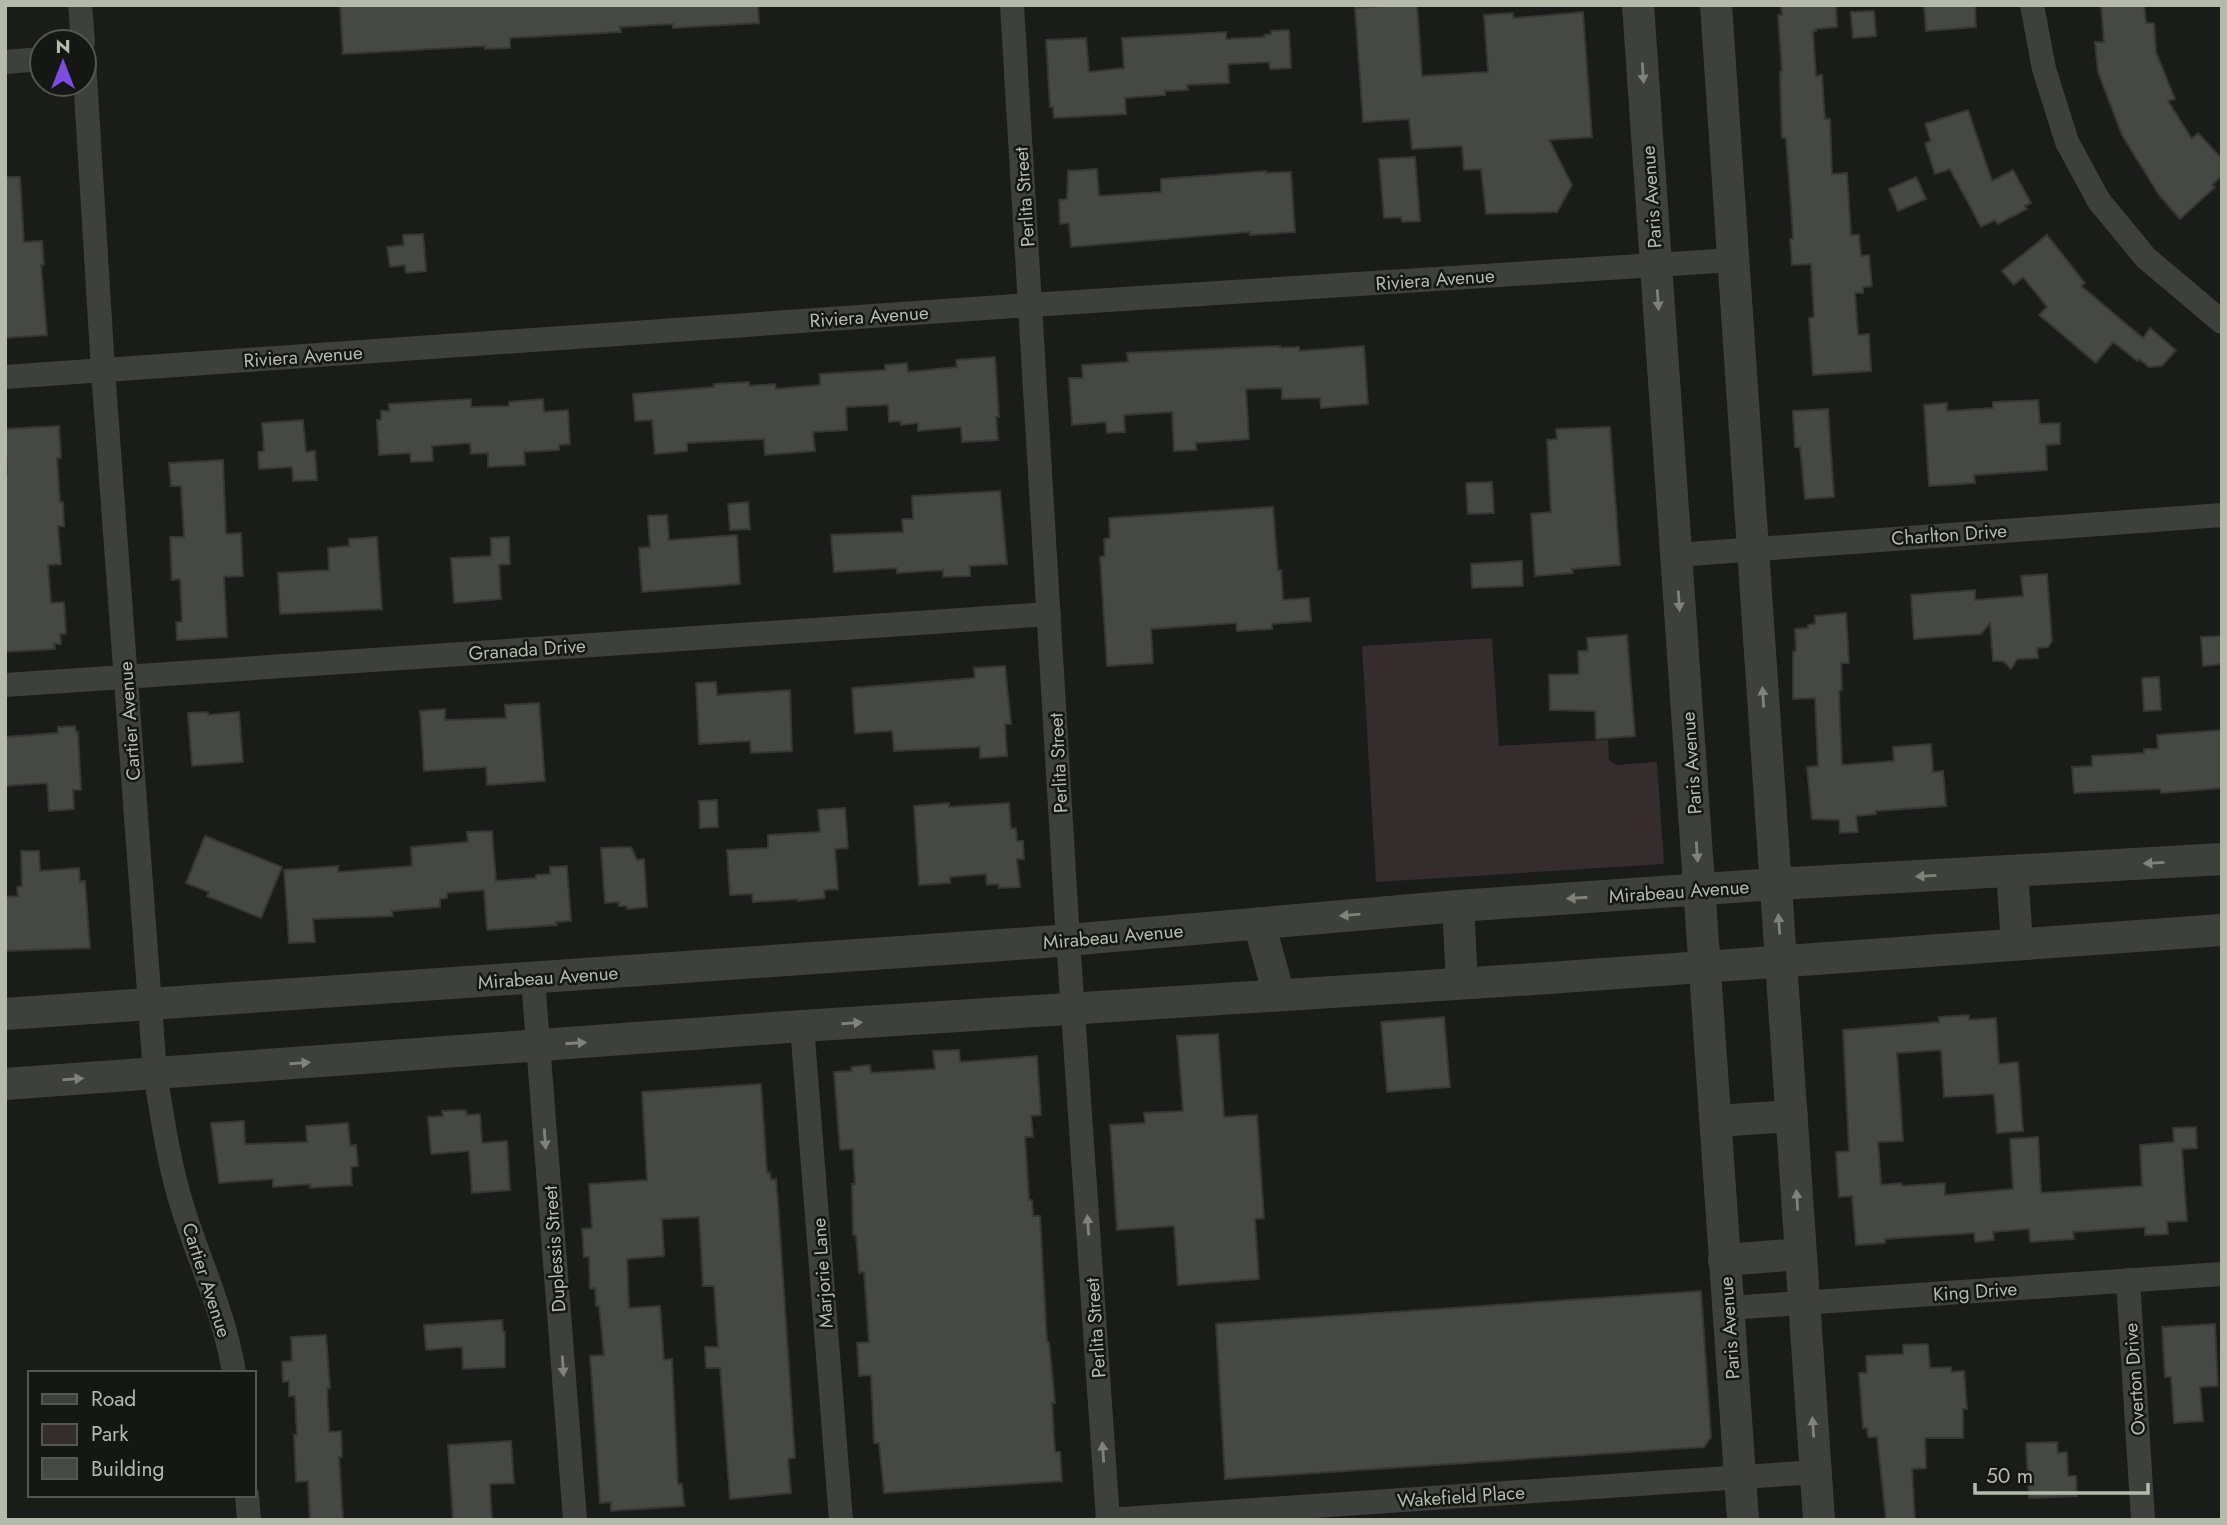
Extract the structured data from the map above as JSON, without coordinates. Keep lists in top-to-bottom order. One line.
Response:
{"streets":{"street":["Perlita Street","Paris Avenue","Riviera Avenue","Charlton Drive","Granada Drive","Cartier Avenue","Mirabeau Avenue","Duplessis Street","Marjorie Lane","King Drive","Overton Drive","Wakefield Place"]},"crossings":[["Perlita Street","Riviera Avenue"],["Perlita Street","Granada Drive"],["Perlita Street","Mirabeau Avenue"],["Perlita Street","Wakefield Place"],["Paris Avenue","Riviera Avenue"],["Paris Avenue","Charlton Drive"],["Paris Avenue","Mirabeau Avenue"],["Paris Avenue","King Drive"],["Paris Avenue","Wakefield Place"],["Riviera Avenue","Cartier Avenue"],["Granada Drive","Cartier Avenue"],["Cartier Avenue","Mirabeau Avenue"],["Mirabeau Avenue","Duplessis Street"],["King Drive","Overton Drive"]],"one_way":["Duplessis Street"],"legend":["Road","Park","Building"],"scale_bar":"50 m","north":"top"}
